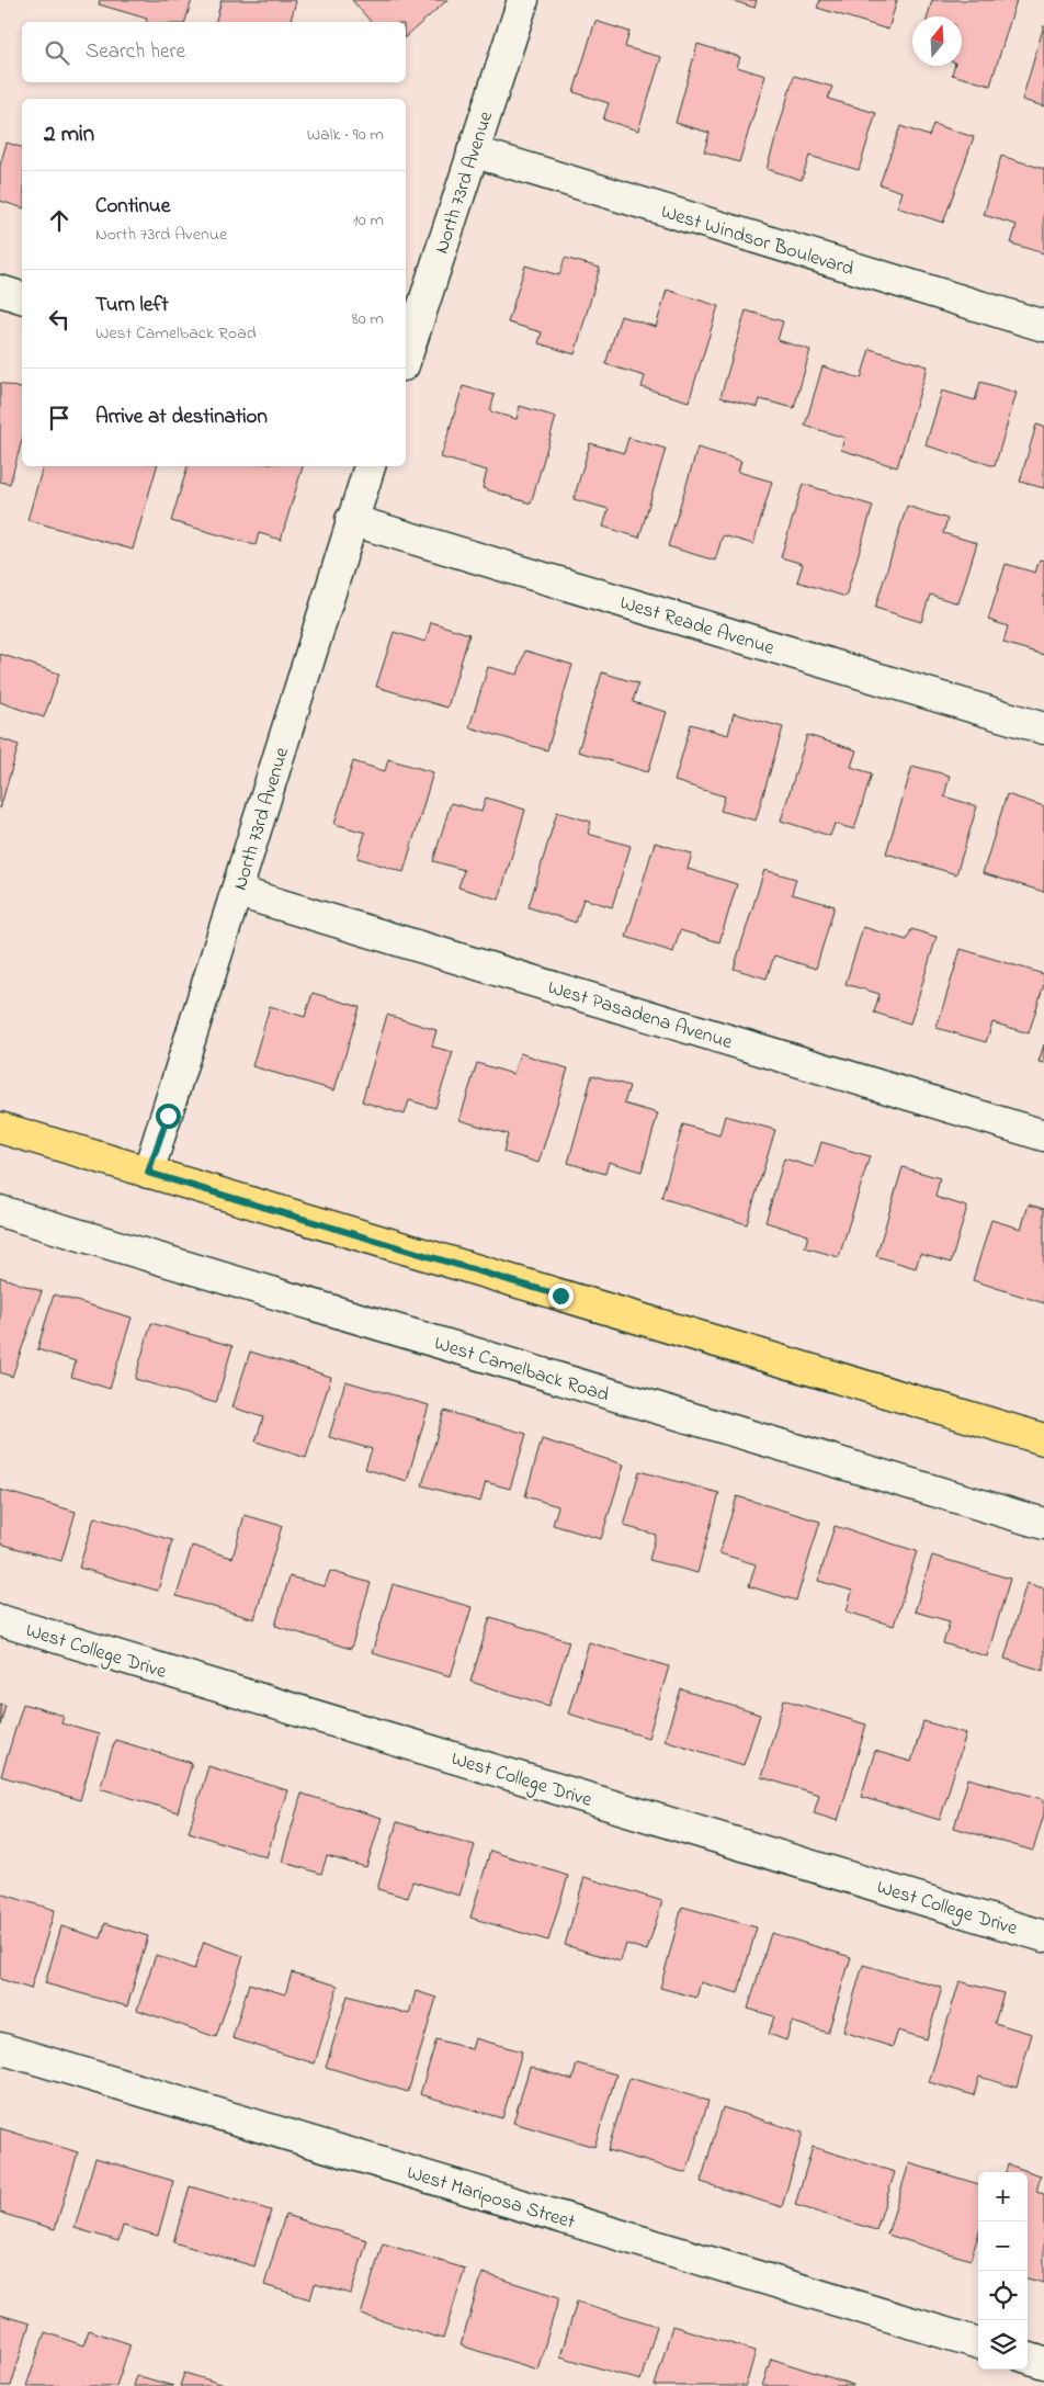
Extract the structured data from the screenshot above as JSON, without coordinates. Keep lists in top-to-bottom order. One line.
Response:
{"streets":{"street":["North 73rd Avenue","West Windsor Boulevard","West Reade Avenue","West Pasadena Avenue","West Camelback Road","West College Drive","West Mariposa Street"]},"crossings":[["North 73rd Avenue","West Windsor Boulevard"],["North 73rd Avenue","West Reade Avenue"],["North 73rd Avenue","West Pasadena Avenue"]],"north":"top","page":{"search":"Search here","heading":["2 min","Walk · 90 m"],"list":[["Continue","North 73rd Avenue","10 m"],["Turn left","West Camelback Road","80 m"],"Arrive at destination"],"map_buttons":["+","−"]}}
